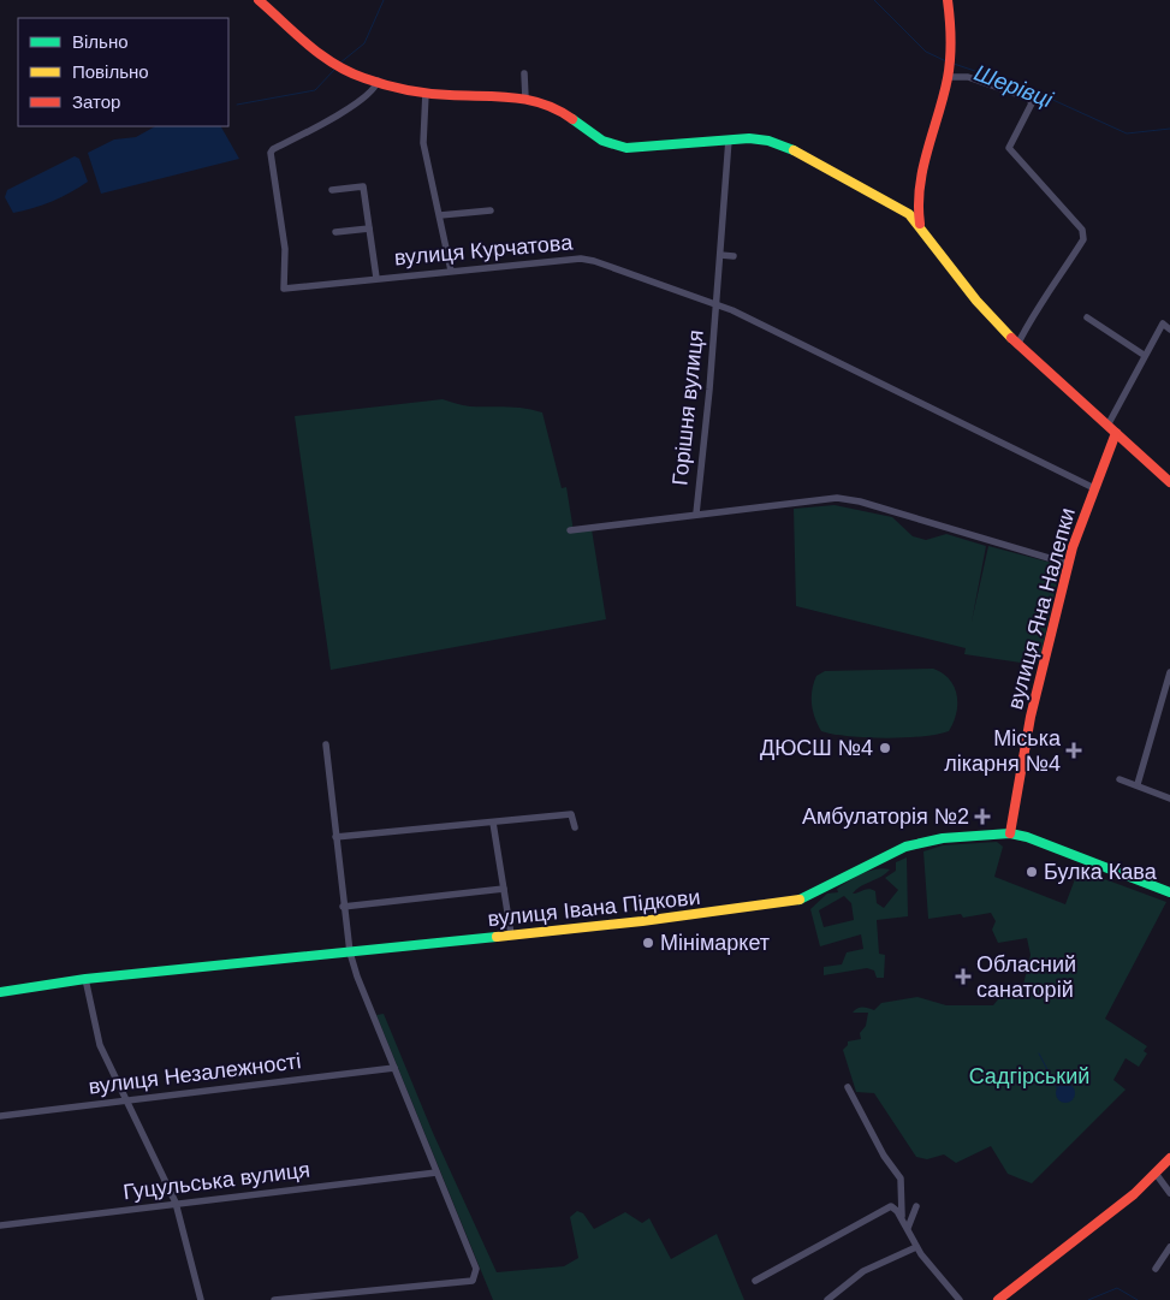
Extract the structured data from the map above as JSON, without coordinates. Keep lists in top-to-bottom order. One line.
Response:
{"streets":{"street":["вулиця Курчатова","Горішня вулиця","вулиця Яна Налепки","вулиця Івана Підкови","вулиця Незалежності","Гуцульська вулиця"]},"crossings":[["вулиця Курчатова","Горішня вулиця"],["вулиця Курчатова","вулиця Яна Налепки"],["вулиця Яна Налепки","вулиця Івана Підкови"]],"water":["Шерівці"],"parks":["Садгірський"],"places":{"other":["ДЮСШ №4","Булка Кава","Мінімаркет"],"health":["Міська лікарня №4","Амбулаторія №2","Обласний санаторій"]},"legend":["Вільно","Повільно","Затор"]}
